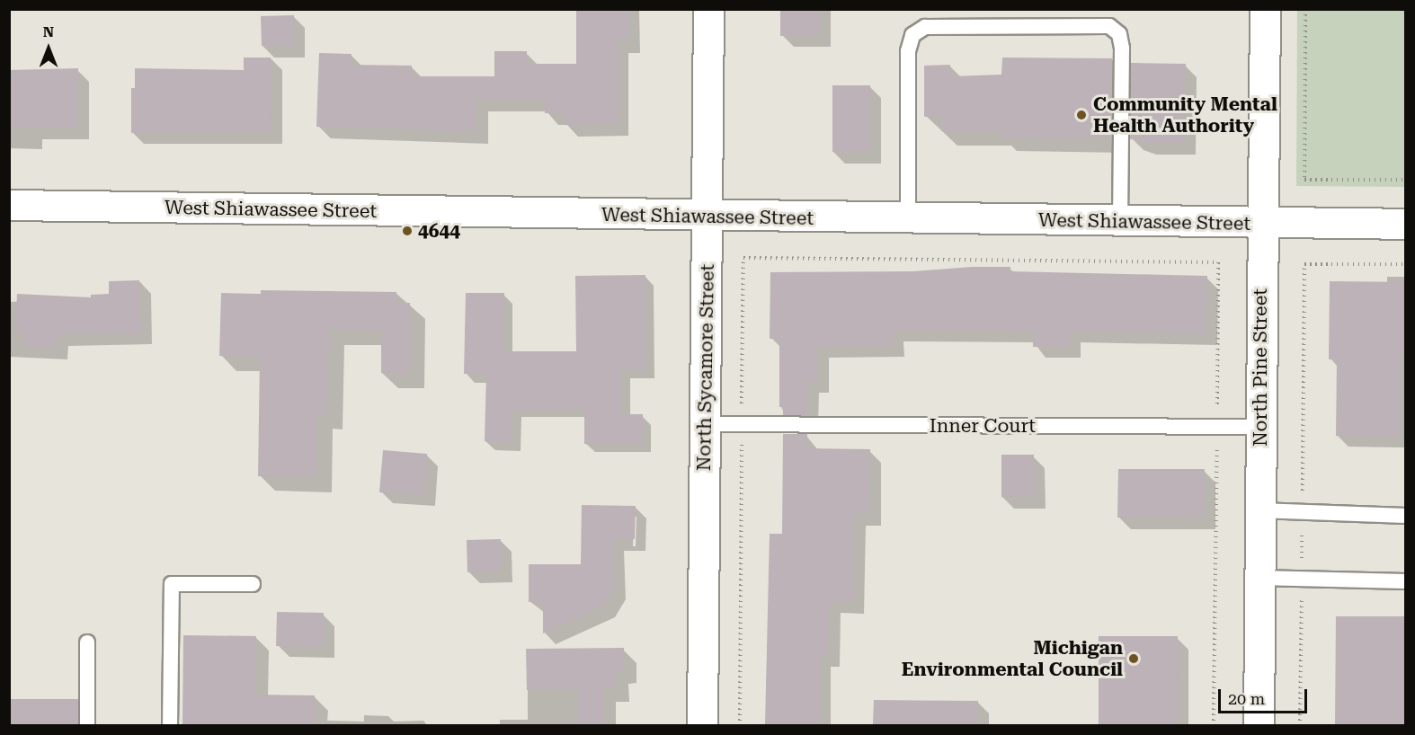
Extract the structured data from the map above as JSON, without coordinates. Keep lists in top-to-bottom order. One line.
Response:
{"streets":{"street":["West Shiawassee Street","North Sycamore Street","North Pine Street"],"lane":["Inner Court"]},"crossings":[["West Shiawassee Street","North Sycamore Street"],["West Shiawassee Street","North Pine Street"],["North Sycamore Street","Inner Court"],["North Pine Street","Inner Court"]],"places":["Community Mental Health Authority","4644","Michigan Environmental Council"],"scale_bar":"20 m","north":"top"}
